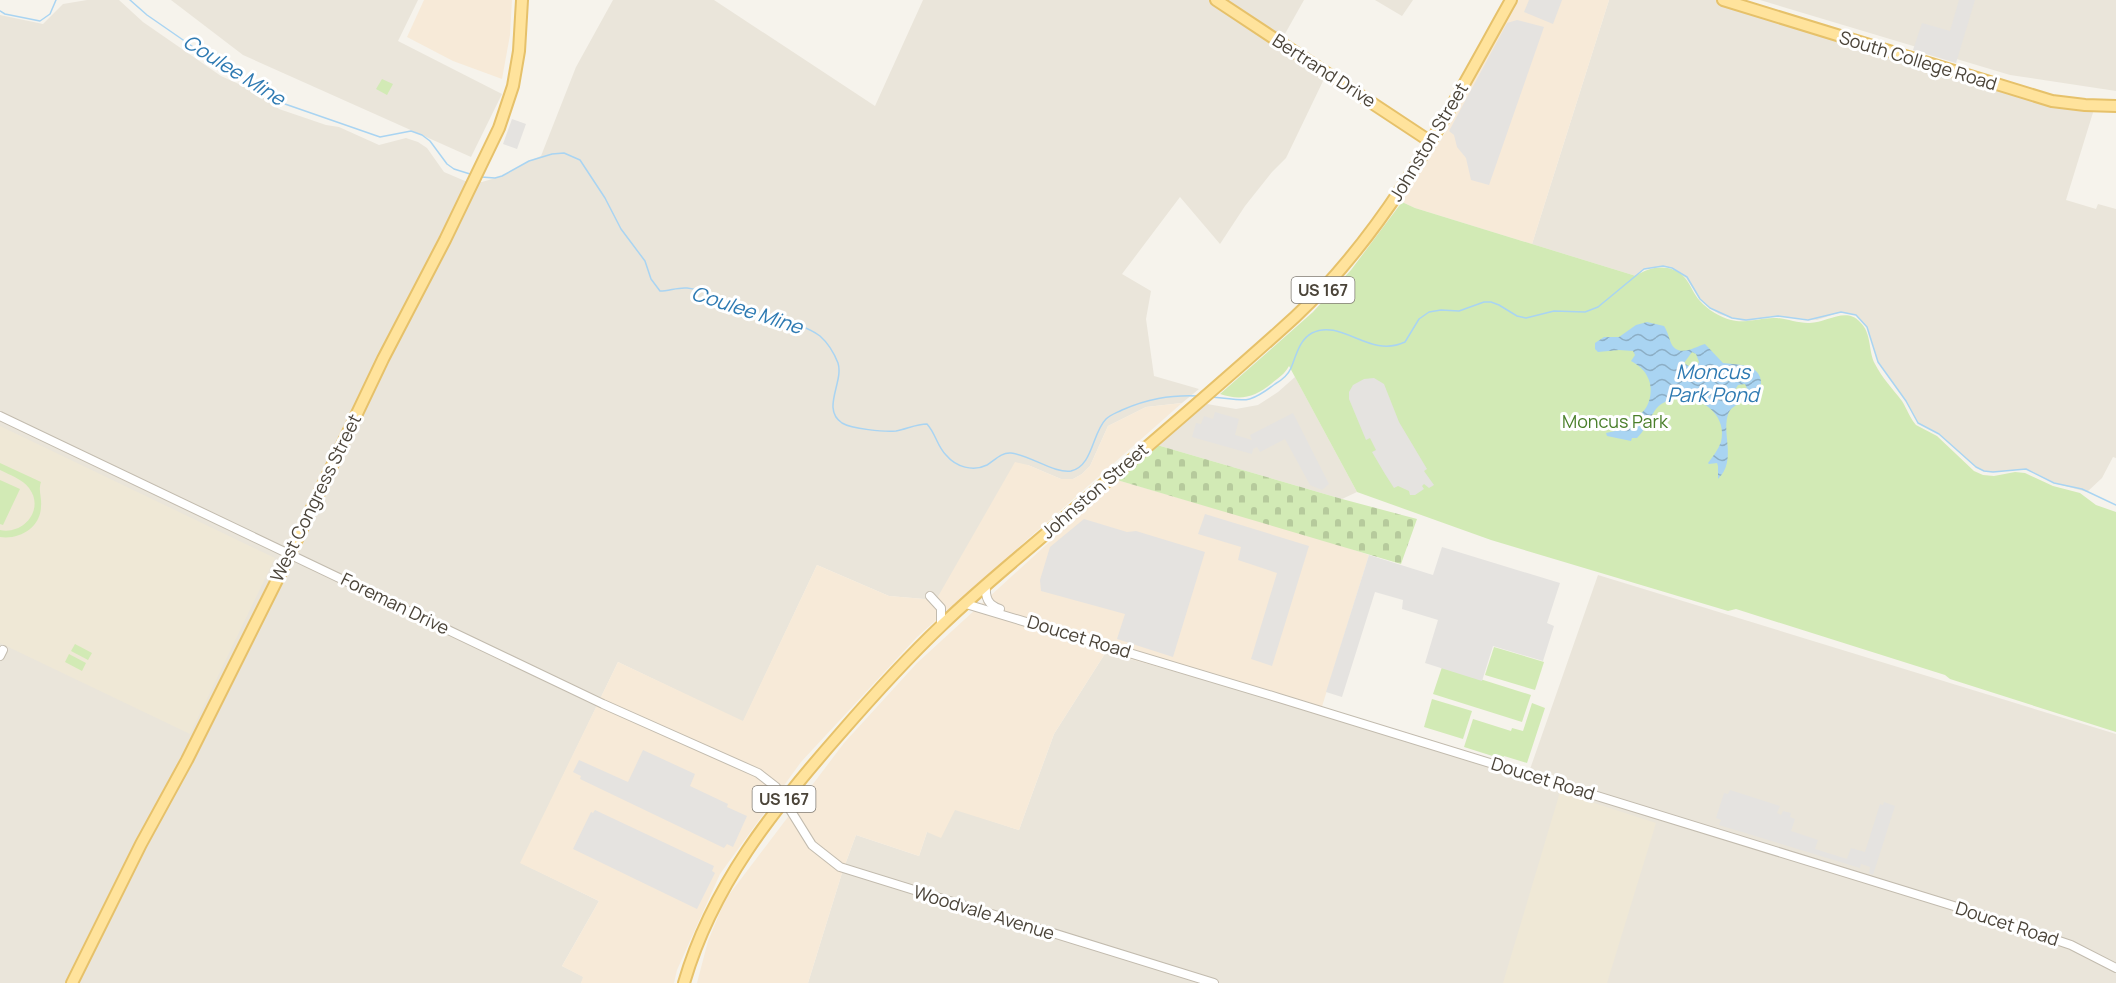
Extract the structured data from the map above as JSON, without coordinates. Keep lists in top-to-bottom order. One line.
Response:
{"streets":{"main road":["South College Road","Bertrand Drive","Johnston Street","US 167","West Congress Street"],"street":["Foreman Drive","Doucet Road","Woodvale Avenue"]},"crossings":[["Bertrand Drive","Johnston Street"],["Johnston Street","Foreman Drive"],["Johnston Street","Doucet Road"],["Johnston Street","Woodvale Avenue"],["West Congress Street","Foreman Drive"],["Foreman Drive","Woodvale Avenue"]],"water":["Coulee Mine","Moncus Park Pond"],"parks":["Moncus Park"]}
